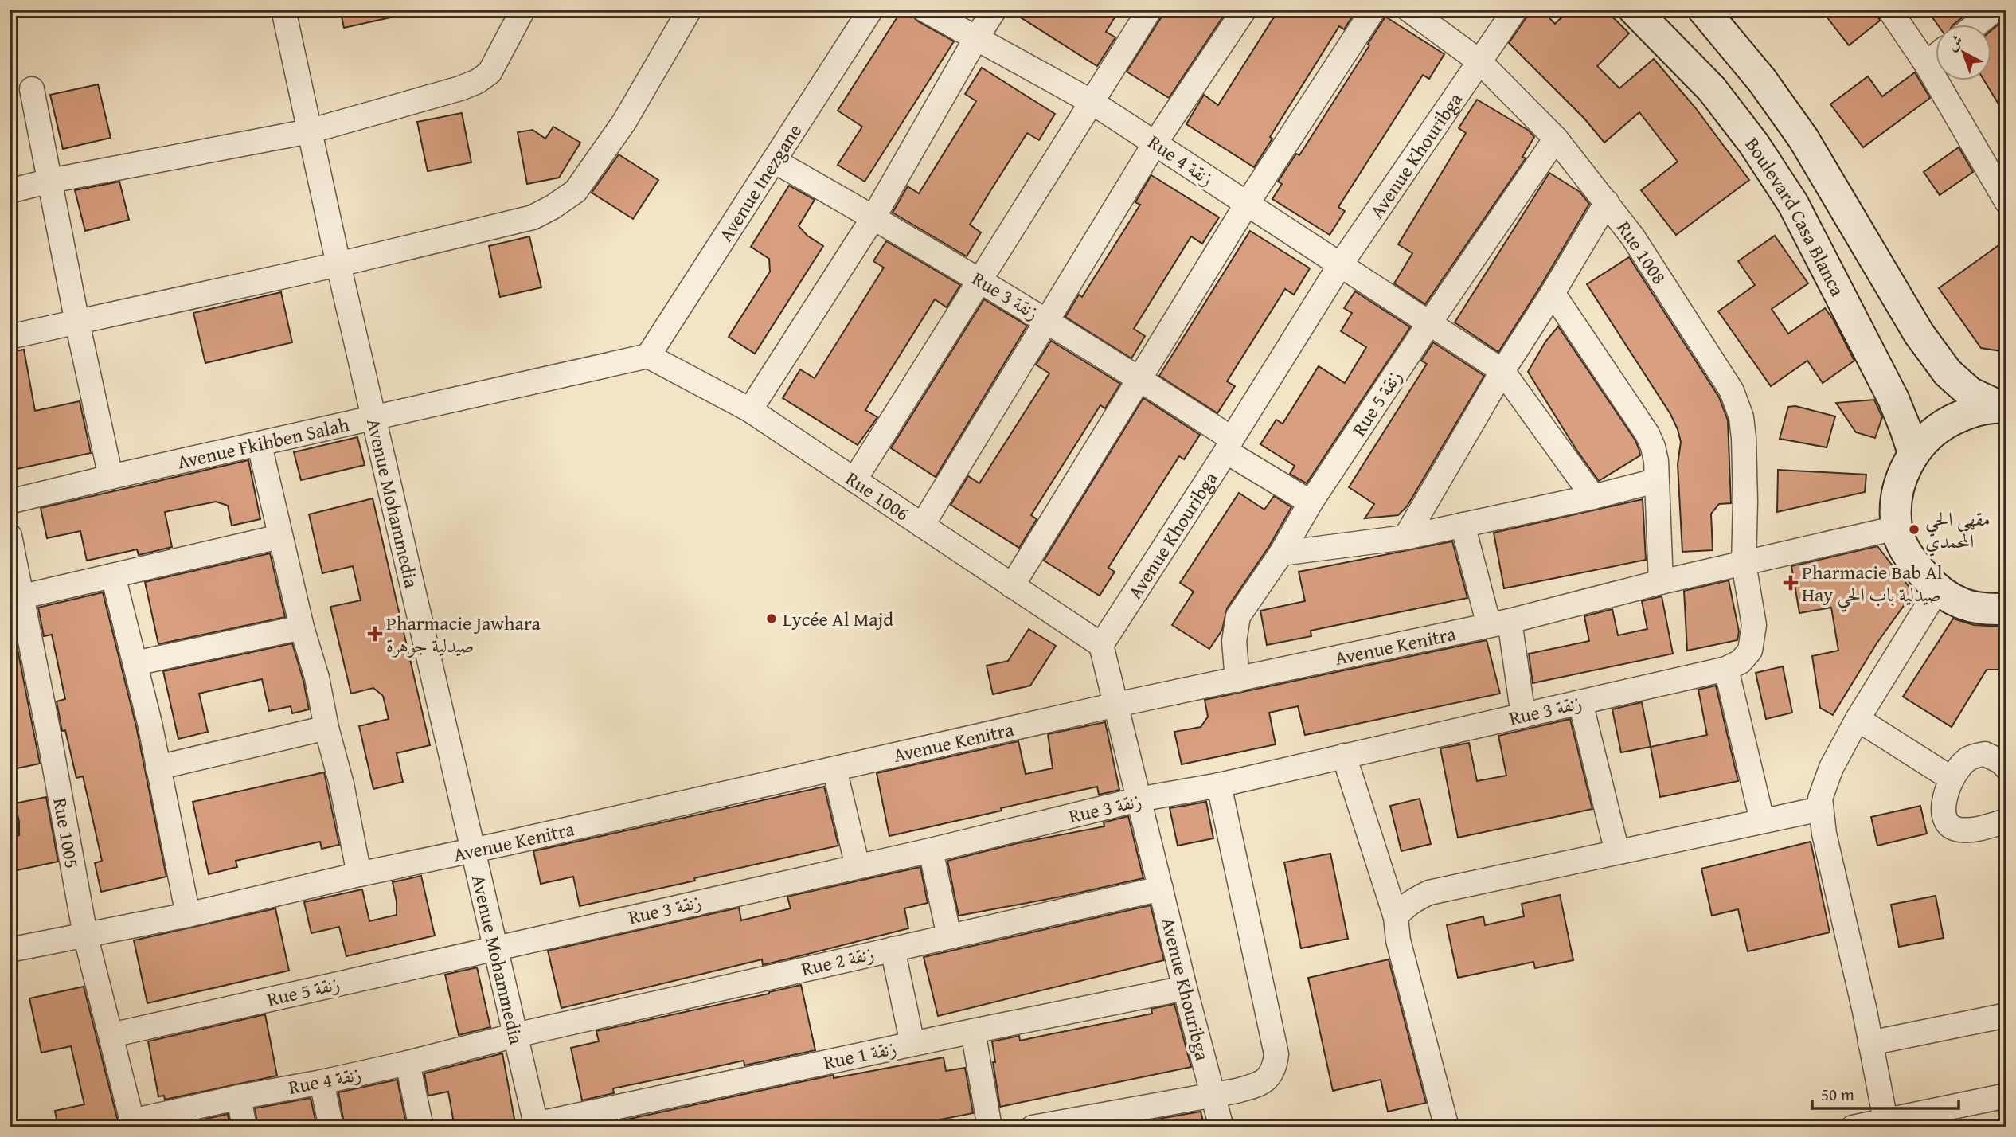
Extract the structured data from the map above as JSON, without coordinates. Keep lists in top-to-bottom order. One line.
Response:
{"streets":{"main road":["Boulevard Casa Blanca"],"street":["Avenue Khouribga","Rue 4 زنقة","Avenue Inezgane","Rue 1008","Rue 3 زنقة","Rue 5 زنقة","Avenue Fkihben Salah","Rue 1006","Avenue Mohammedia","Avenue Kenitra","Rue 1005","Rue 2 زنقة","Rue 1 زنقة"]},"crossings":[["Avenue Khouribga","Rue 4 زنقة"],["Avenue Khouribga","Rue 1008"],["Avenue Khouribga","Rue 3 زنقة"],["Avenue Khouribga","Rue 1006"],["Avenue Khouribga","Avenue Kenitra"],["Avenue Khouribga","Rue 2 زنقة"],["Avenue Khouribga","Rue 1 زنقة"],["Rue 4 زنقة","Rue 5 زنقة"],["Rue 4 زنقة","Avenue Mohammedia"],["Rue 4 زنقة","Rue 1005"],["Rue 4 زنقة","Rue 2 زنقة"],["Avenue Inezgane","Rue 3 زنقة"],["Avenue Inezgane","Avenue Fkihben Salah"],["Avenue Inezgane","Rue 1006"],["Rue 1008","Rue 5 زنقة"],["Rue 1008","Avenue Kenitra"],["Rue 3 زنقة","Rue 5 زنقة"],["Rue 3 زنقة","Avenue Mohammedia"],["Rue 5 زنقة","Avenue Mohammedia"],["Rue 5 زنقة","Avenue Kenitra"],["Rue 5 زنقة","Rue 1005"],["Avenue Fkihben Salah","Rue 1006"],["Avenue Fkihben Salah","Avenue Mohammedia"],["Avenue Mohammedia","Avenue Kenitra"],["Avenue Mohammedia","Rue 2 زنقة"],["Avenue Mohammedia","Rue 1 زنقة"],["Avenue Kenitra","Rue 1005"]],"places":{"other":["مقهى الحي المحمدي","Lycée Al Majd"],"health":["Pharmacie Bab Al Hay صيدلية باب الحي","Pharmacie Jawhara صيدلية جوهرة"]},"scale_bar":"50 m","north":"top left"}
